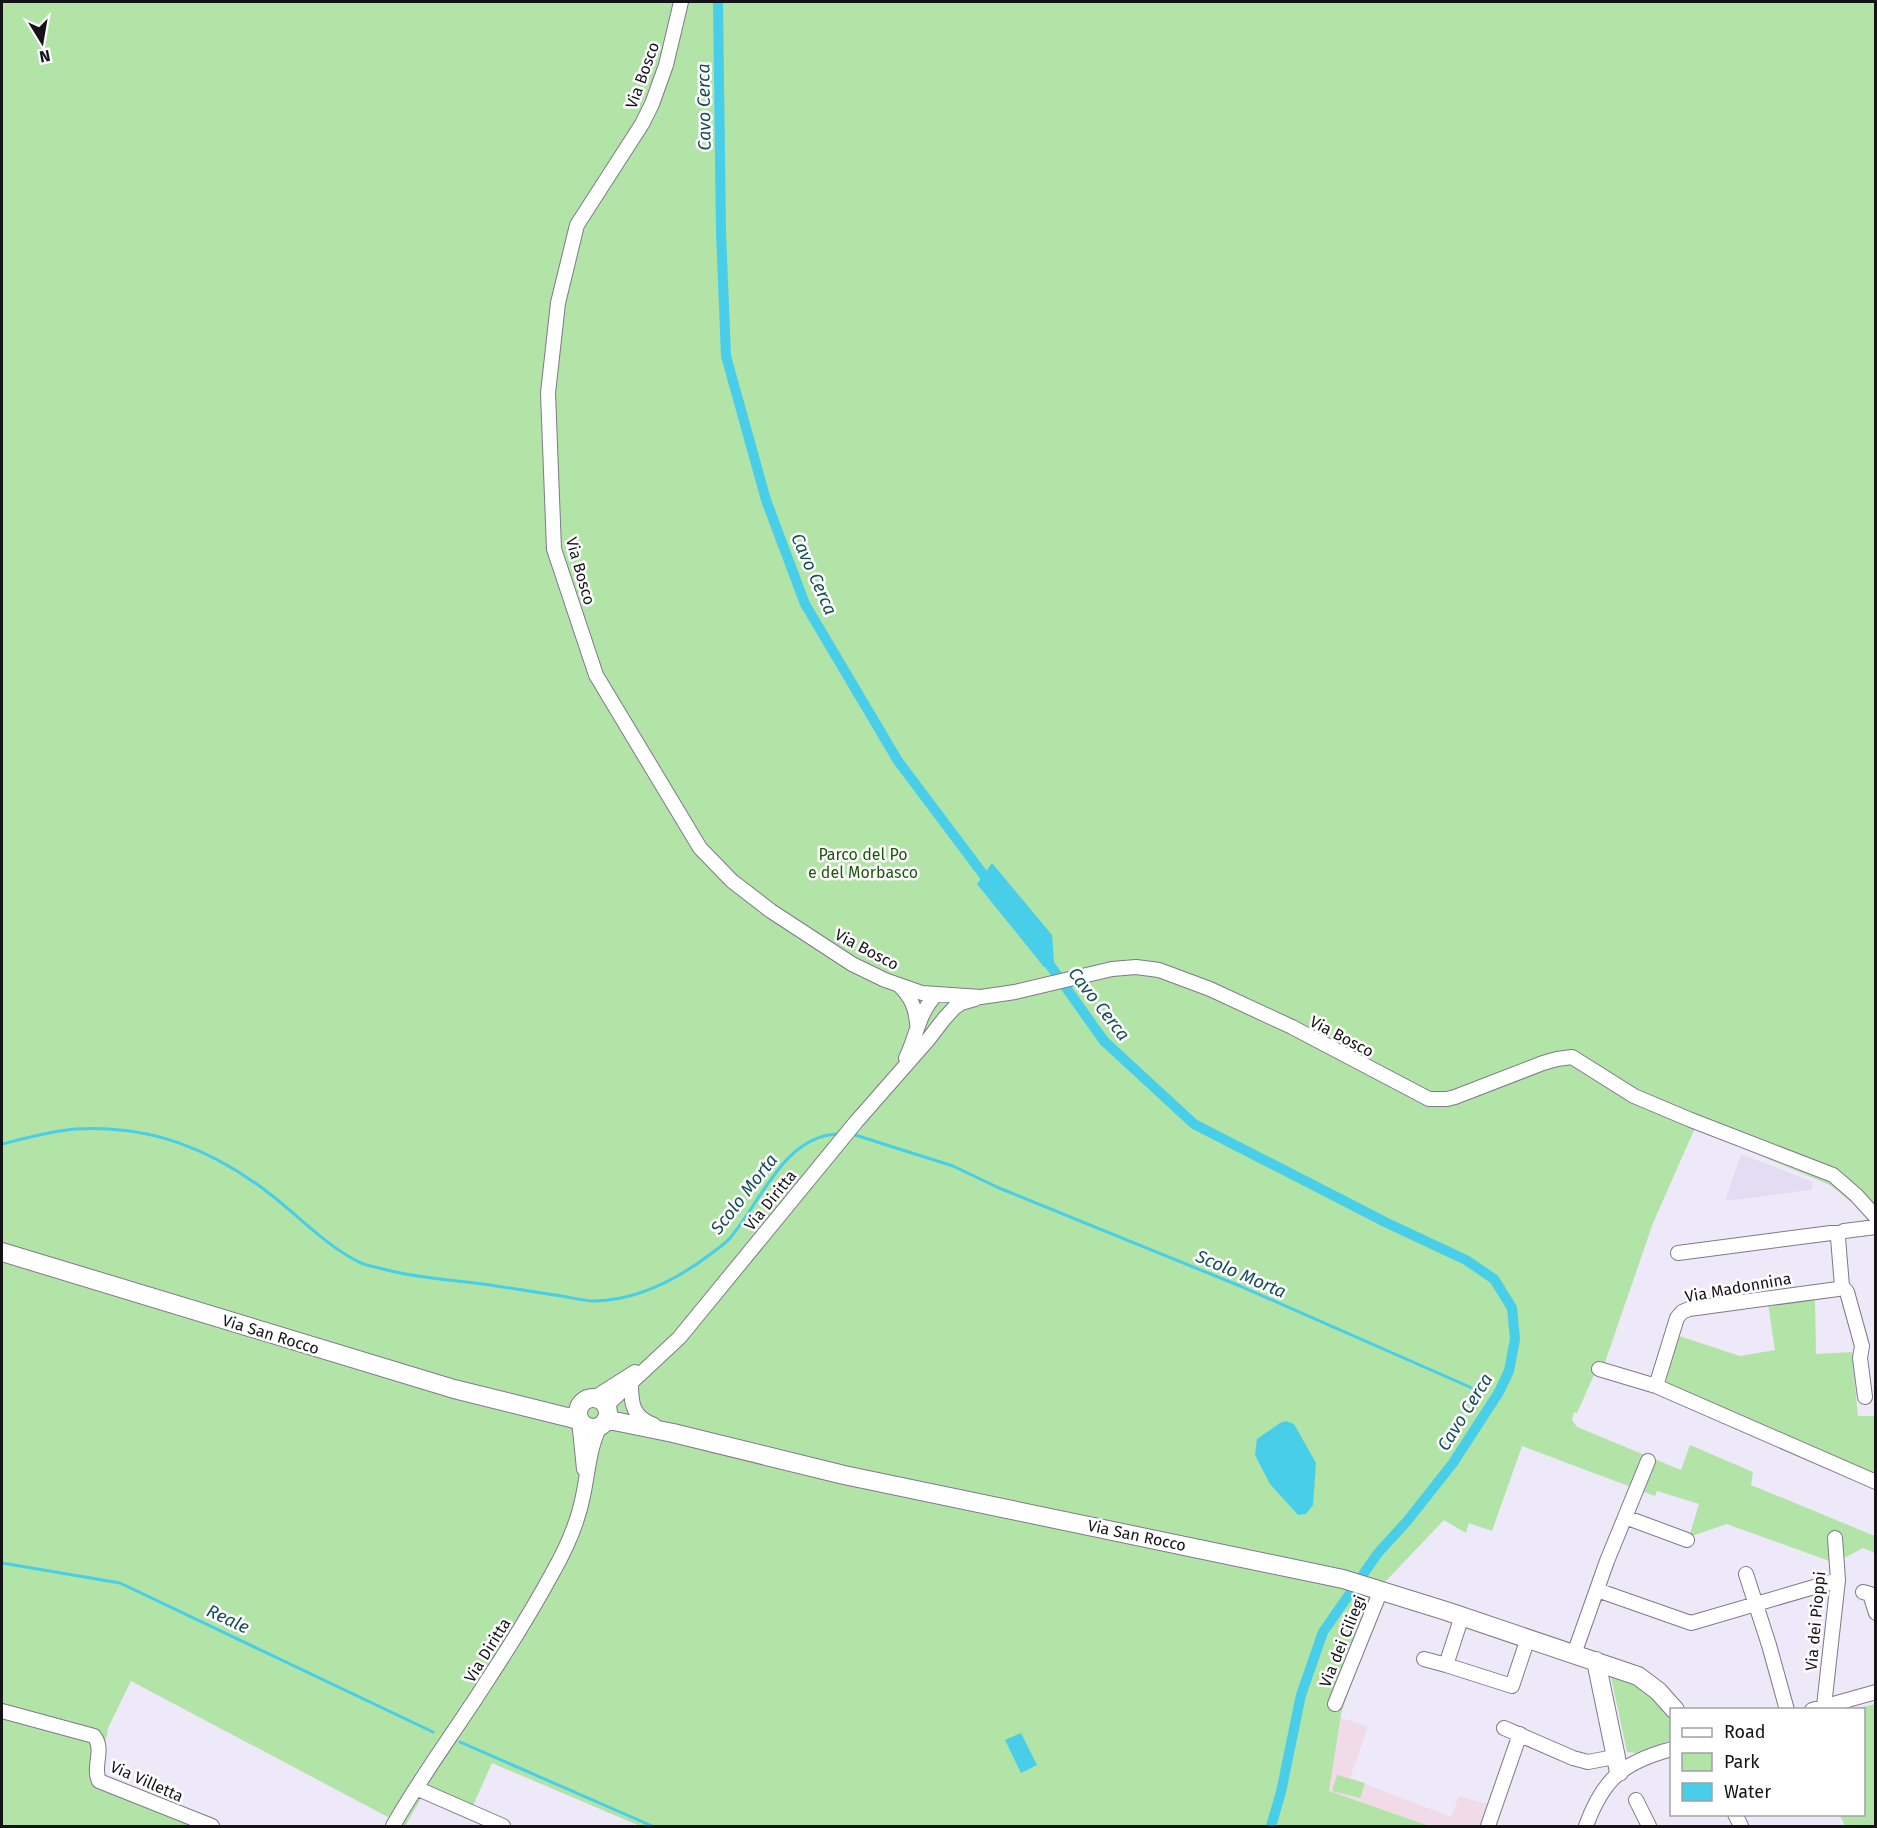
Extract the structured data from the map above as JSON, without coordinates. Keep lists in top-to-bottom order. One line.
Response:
{"streets":{"main road":["Via San Rocco"],"street":["Via Bosco","Via Diritta","Via Madonnina","Via dei Pioppi","Via dei Ciliegi","Via Villetta"]},"crossings":[["Via Bosco","Via Diritta"],["Via Diritta","Via San Rocco"],["Via San Rocco","Via dei Ciliegi"]],"water":["Cavo Cerca","Scolo Morta","Reale"],"parks":["Parco del Po e del Morbasco"],"legend":["Road","Park","Water"],"north":"bottom"}
